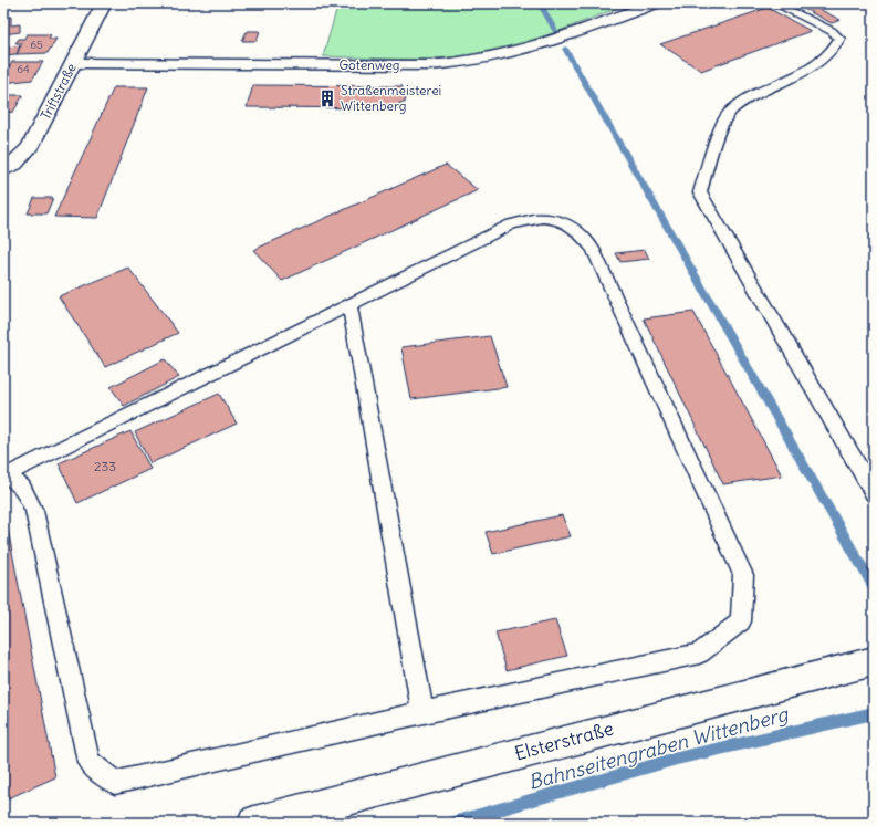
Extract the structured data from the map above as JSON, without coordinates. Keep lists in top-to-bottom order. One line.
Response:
{"streets":{"street":["Gotenweg","Triftstraße","Elsterstraße"]},"crossings":[["Gotenweg","Triftstraße"]],"water":["Bahnseitengraben Wittenberg"],"places":{"building":["Straßenmeisterei Wittenberg"]},"house_numbers":["65","64","233"]}
